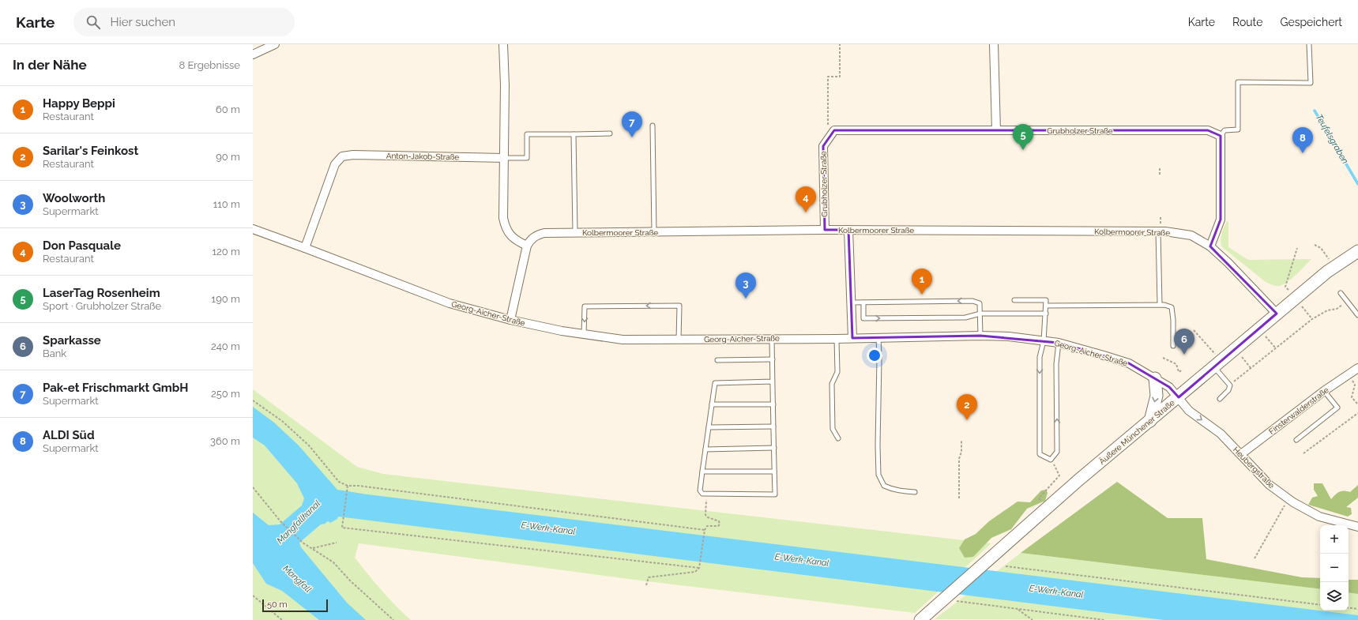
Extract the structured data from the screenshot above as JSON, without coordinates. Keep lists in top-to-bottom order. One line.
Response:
{"streets":{"main road":["Äußere Münchener Straße"],"street":["Grubholzer Straße","Anton-Jakob-Straße","Kolbermoorer Straße","Georg-Aicher-Straße","Finsterwalderstraße","Heubergstraße"]},"crossings":[["Grubholzer Straße","Kolbermoorer Straße"],["Anton-Jakob-Straße","Georg-Aicher-Straße"],["Kolbermoorer Straße","Äußere Münchener Straße"],["Georg-Aicher-Straße","Äußere Münchener Straße"],["Georg-Aicher-Straße","Heubergstraße"],["Finsterwalderstraße","Heubergstraße"],["Äußere Münchener Straße","Heubergstraße"]],"one_way":["Heubergstraße"],"water":["Teufelsgraben","Mangfallkanal","E-Werk-Kanal","Mangfall"],"scale_bar":"50 m","page":{"header":"Karte","search":"Hier suchen","nav":["Karte","Route","Gespeichert"],"heading":["In der Nähe","8 Ergebnisse"],"list":[{"mark":"1","name":"Happy Beppi","note":"Restaurant","value":"60 m"},{"mark":"2","name":"Sarilar's Feinkost","note":"Restaurant","value":"90 m"},{"mark":"3","name":"Woolworth","note":"Supermarkt","value":"110 m"},{"mark":"4","name":"Don Pasquale","note":"Restaurant","value":"120 m"},{"mark":"5","name":"LaserTag Rosenheim","note":"Sport · Grubholzer Straße","value":"190 m"},{"mark":"6","name":"Sparkasse","note":"Bank","value":"240 m"},{"mark":"7","name":"Pak-et Frischmarkt GmbH","note":"Supermarkt","value":"250 m"},{"mark":"8","name":"ALDI Süd","note":"Supermarkt","value":"360 m"}],"pins":["7","5","8","4","1","3","6","2"],"map_buttons":["+","−"],"scale":"50 m"}}
